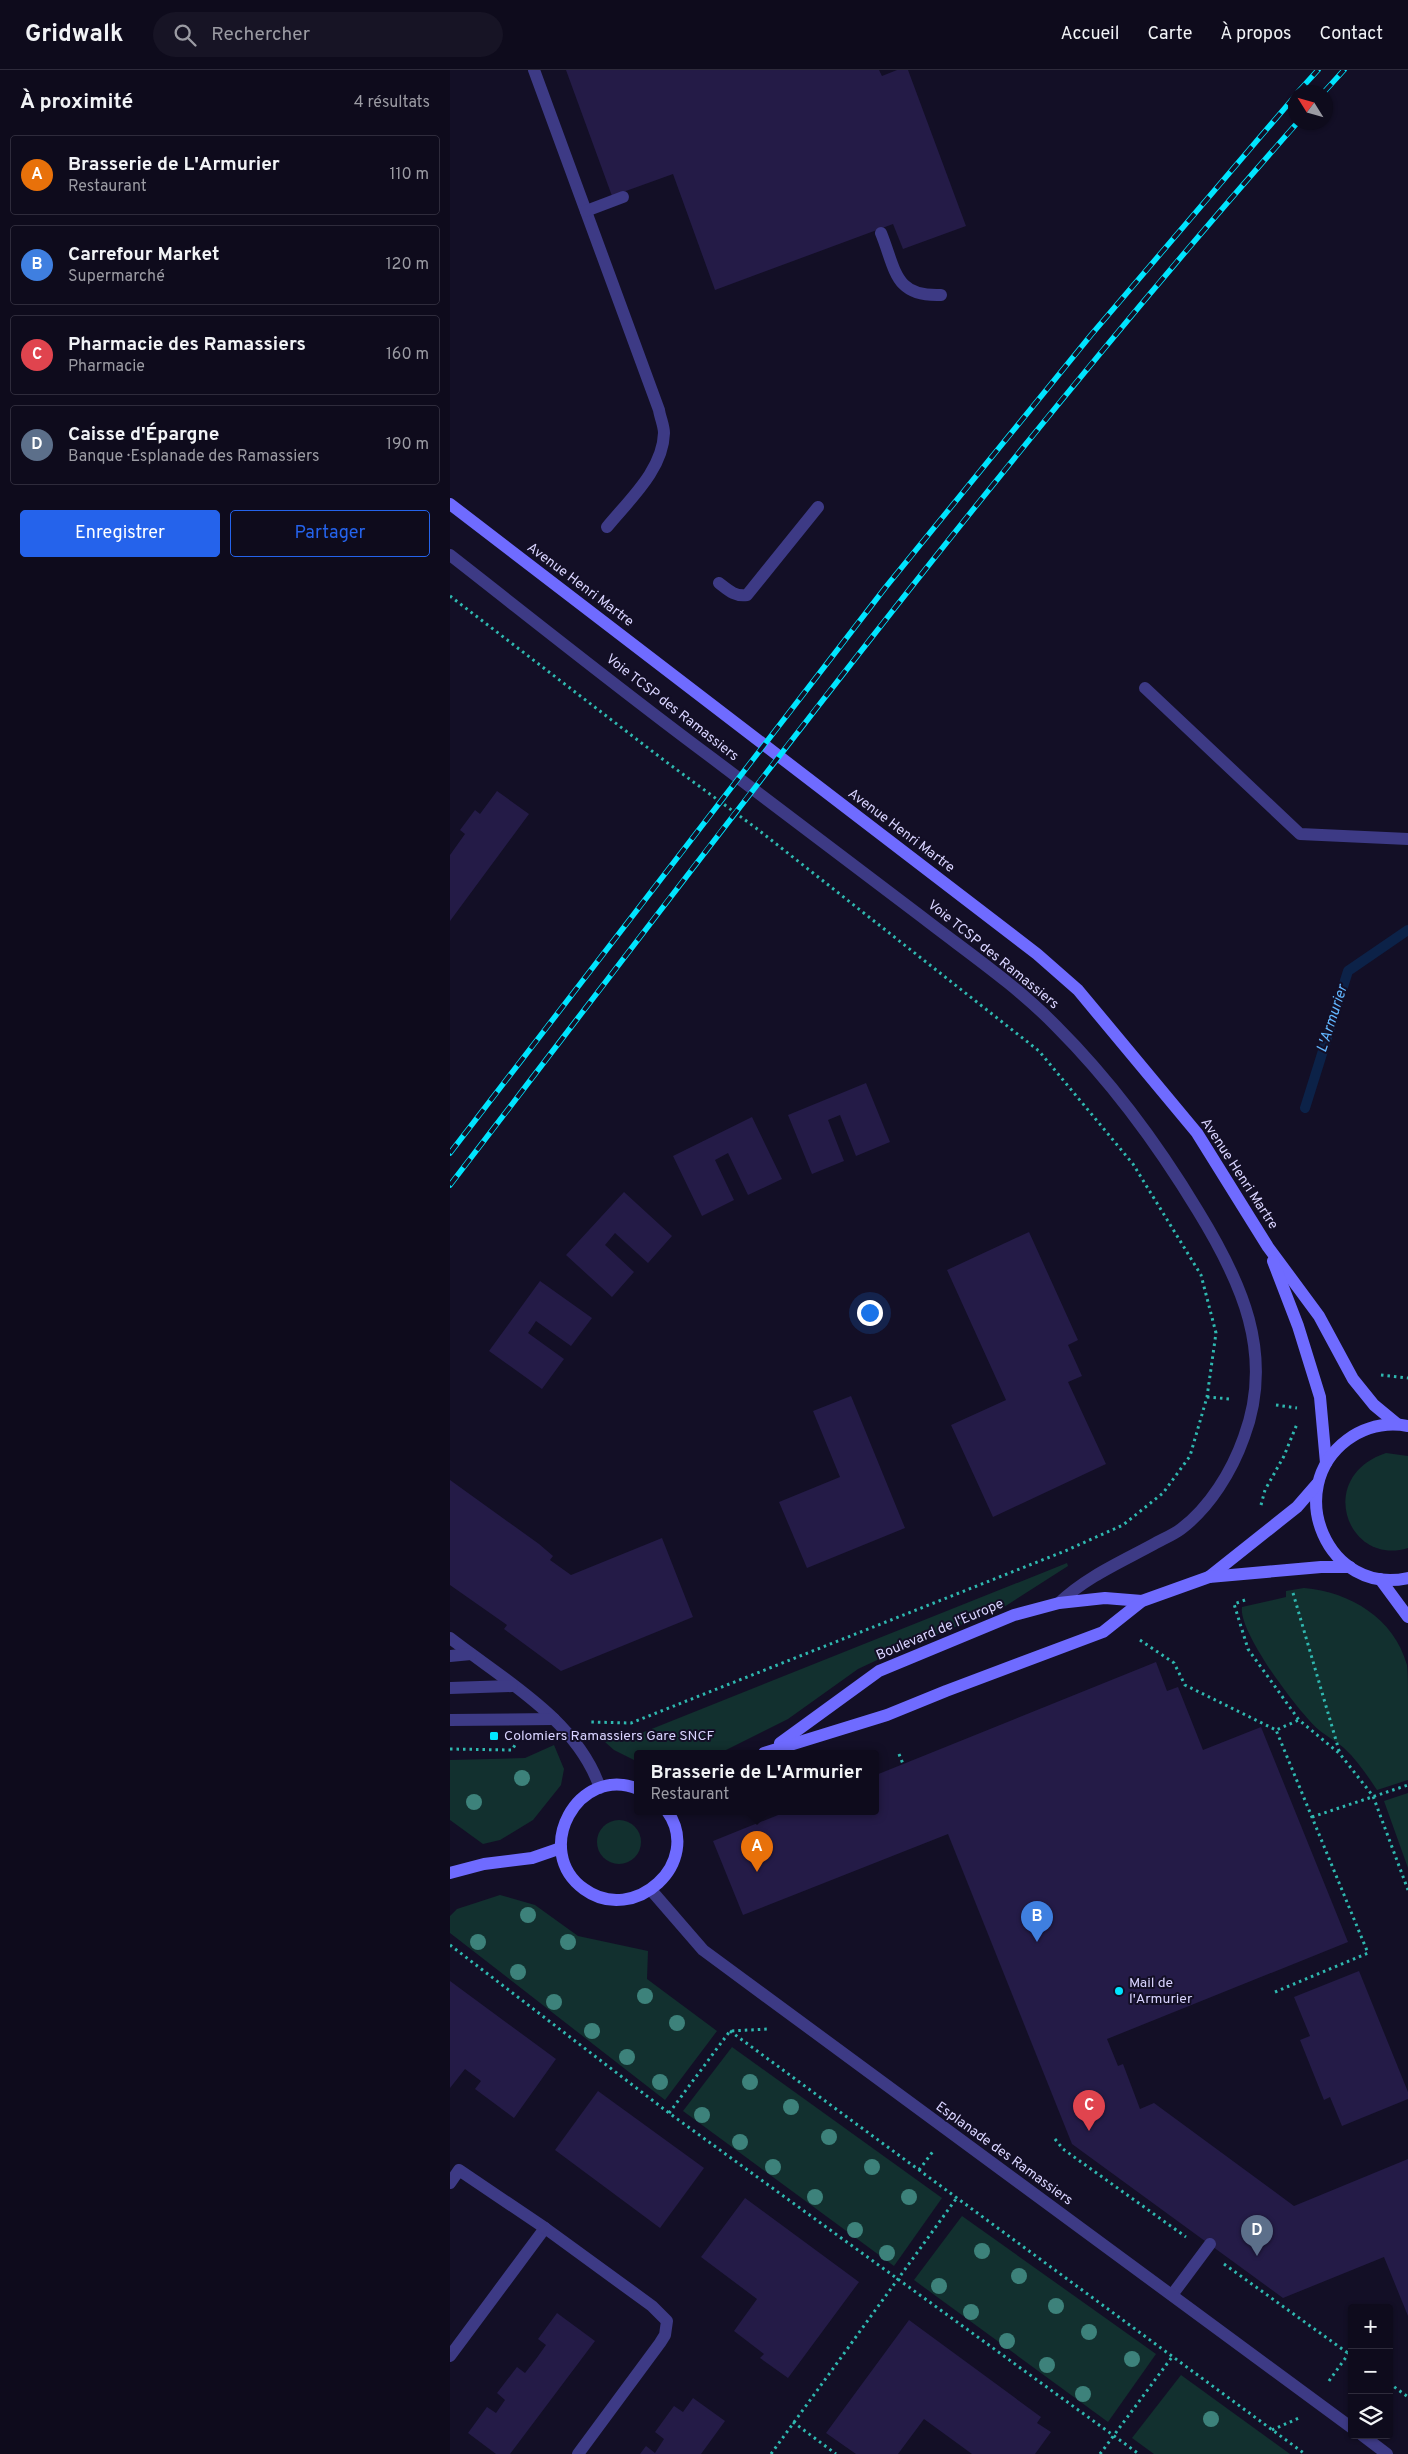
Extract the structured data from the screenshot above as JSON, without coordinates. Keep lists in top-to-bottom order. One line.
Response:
{"streets":{"main road":["Avenue Henri Martre","Boulevard de l'Europe"],"street":["Voie TCSP des Ramassiers","Esplanade des Ramassiers"]},"crossings":[["Voie TCSP des Ramassiers","Boulevard de l'Europe"]],"water":["L'Armurier"],"places":{"transit":["Colomiers Ramassiers Gare SNCF"],"other":["Mail de l'Armurier"]},"north":"top left","page":{"header":"Gridwalk","search":"Rechercher","nav":["Accueil","Carte","À propos","Contact"],"heading":["À proximité","4 résultats"],"list":[{"mark":"A","name":"Brasserie de L'Armurier","note":"Restaurant","value":"110 m"},{"mark":"B","name":"Carrefour Market","note":"Supermarché","value":"120 m"},{"mark":"C","name":"Pharmacie des Ramassiers","note":"Pharmacie","value":"160 m"},{"mark":"D","name":"Caisse d'Épargne","note":"Banque · Esplanade des Ramassiers","value":"190 m"}],"buttons":["Enregistrer","Partager"],"popup":["Brasserie de L'Armurier","Restaurant"],"pins":["A","B","C","D"],"map_buttons":["+","−"]}}
